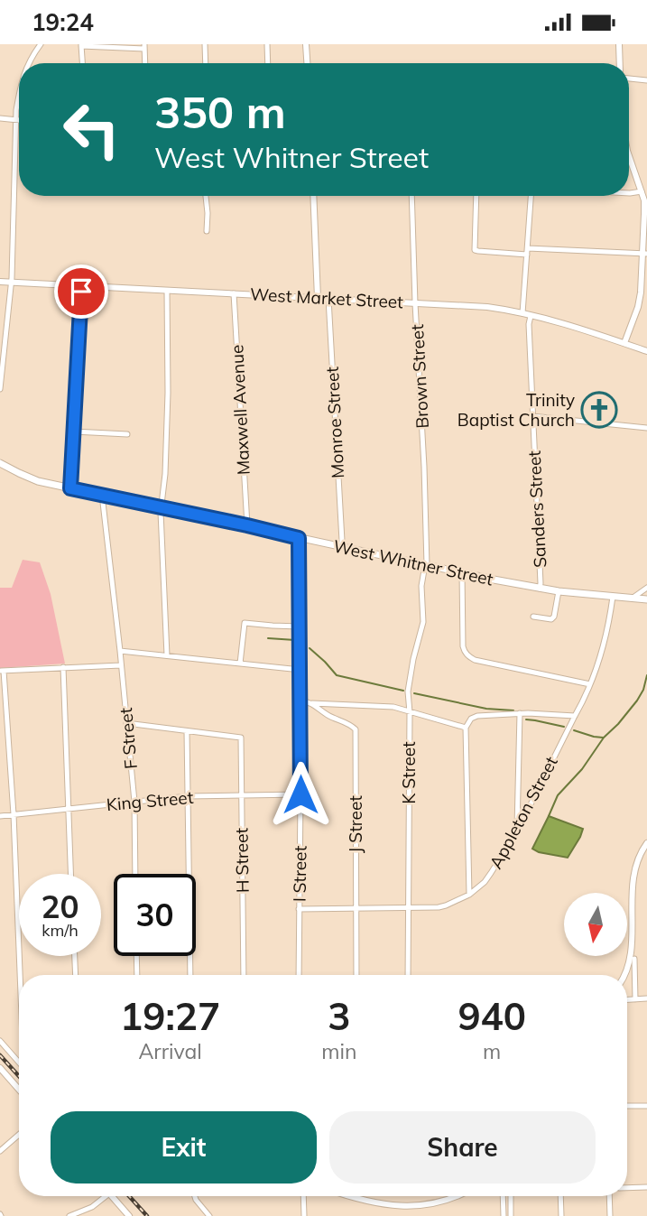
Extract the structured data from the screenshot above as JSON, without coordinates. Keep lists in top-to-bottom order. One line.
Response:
{"streets":{"main road":["West Whitner Street"],"street":["West Market Street","Brown Street","Maxwell Avenue","Monroe Street","Sanders Street","F Street","K Street","King Street","Appleton Street","J Street","H Street","I Street"]},"crossings":[["West Market Street","Brown Street"],["West Market Street","Maxwell Avenue"],["West Market Street","Monroe Street"],["West Market Street","Sanders Street"],["Brown Street","West Whitner Street"],["Brown Street","K Street"],["Maxwell Avenue","West Whitner Street"],["Monroe Street","West Whitner Street"],["Sanders Street","West Whitner Street"],["West Whitner Street","F Street"],["West Whitner Street","K Street"],["West Whitner Street","Appleton Street"],["West Whitner Street","I Street"],["F Street","King Street"],["K Street","Appleton Street"],["King Street","H Street"],["King Street","I Street"],["Appleton Street","J Street"],["Appleton Street","I Street"],["J Street","I Street"]],"places":{"church":["Trinity Baptist Church"]},"north":"bottom","page":{"status":"19:24","turn":["350 m","West Whitner Street"],"speed":"20 km/h","limit":"30","eta":["19:27","Arrival","3","min","940","m"],"buttons":["Exit","Share"]}}
